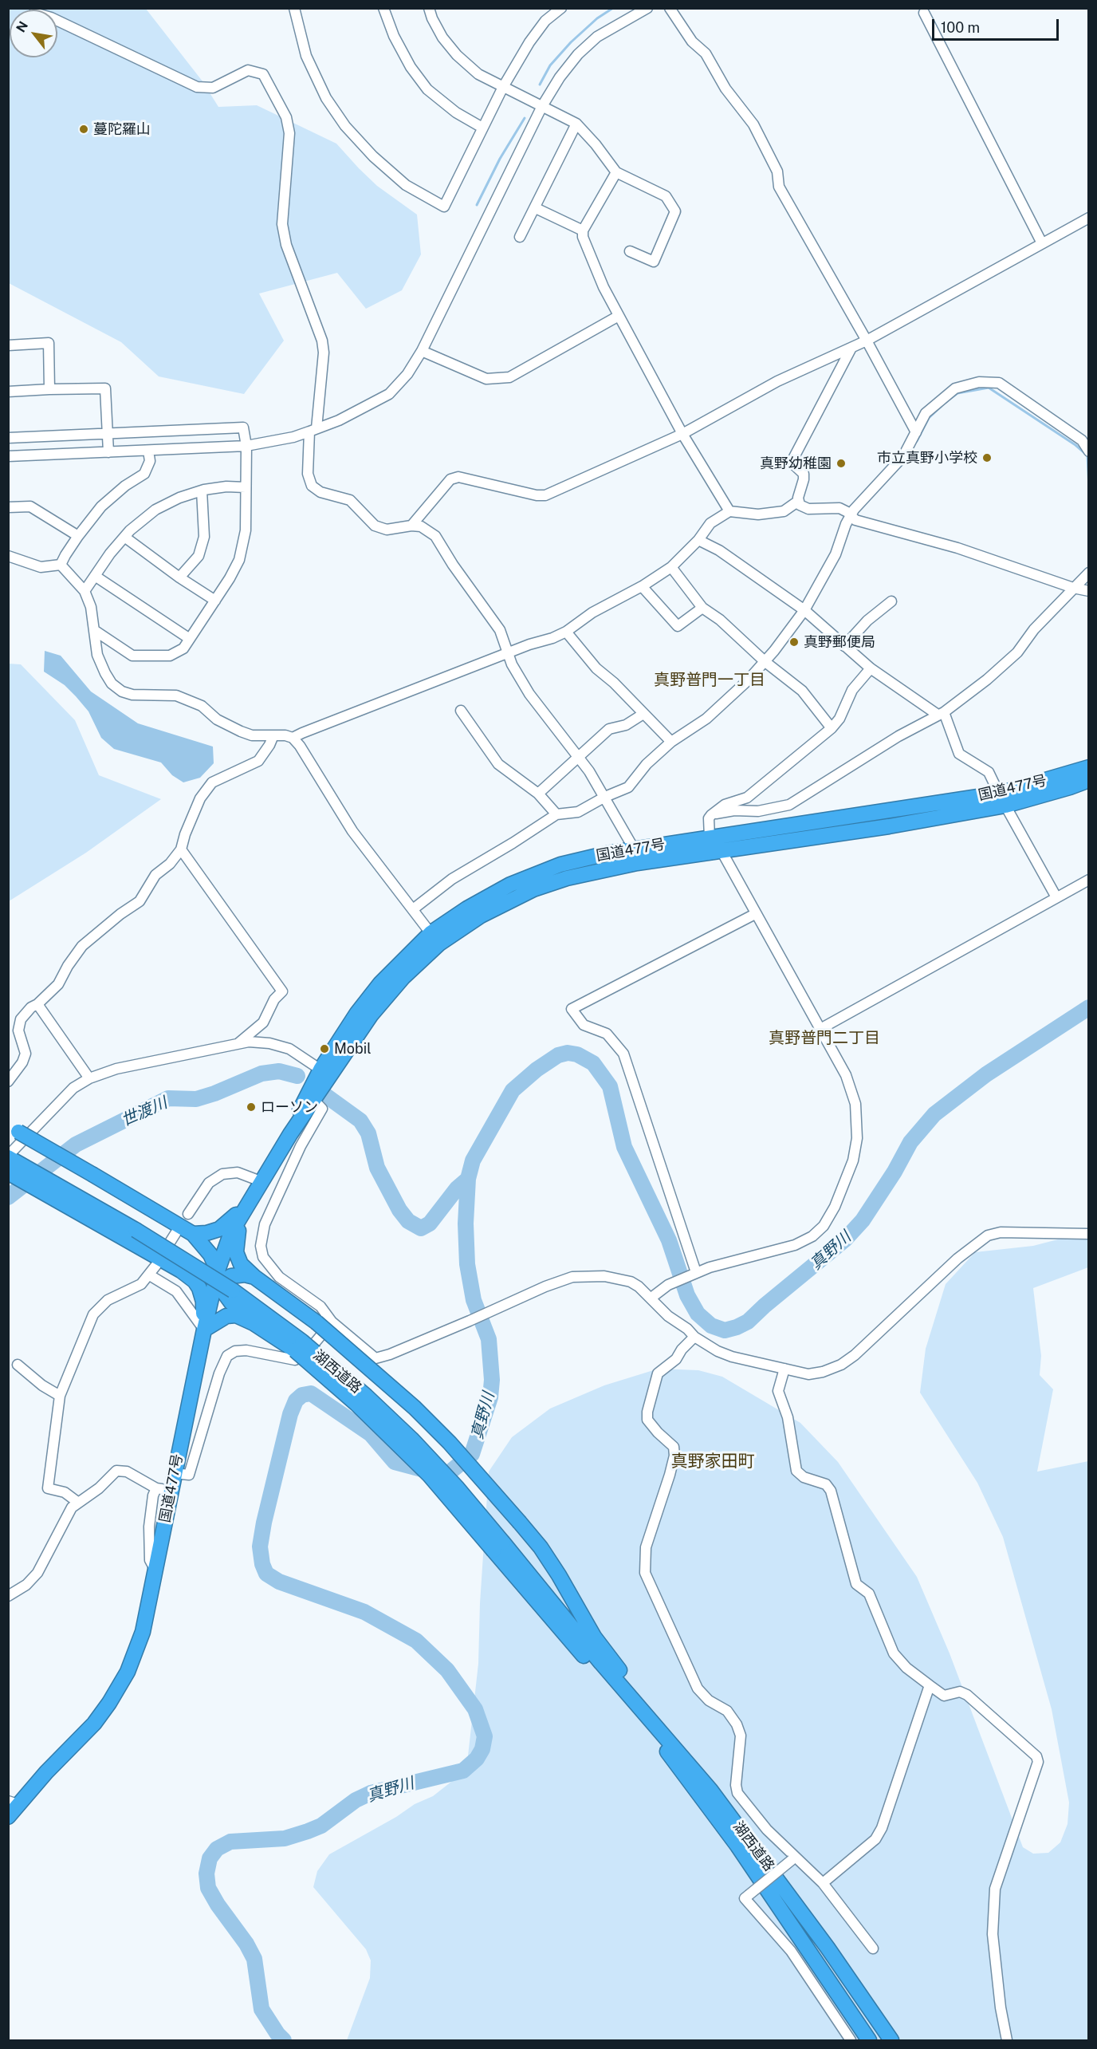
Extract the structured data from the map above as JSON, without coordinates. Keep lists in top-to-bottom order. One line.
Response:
{"streets":{"highway":["国道477号","湖西道路"]},"districts":["真野普門一丁目","真野普門二丁目","真野家田町"],"water":["世渡川","真野川"],"places":["蔓陀羅山","市立真野小学校","真野幼稚園","真野郵便局","Mobil","ローソン"],"scale_bar":"100 m","north":"top left"}
